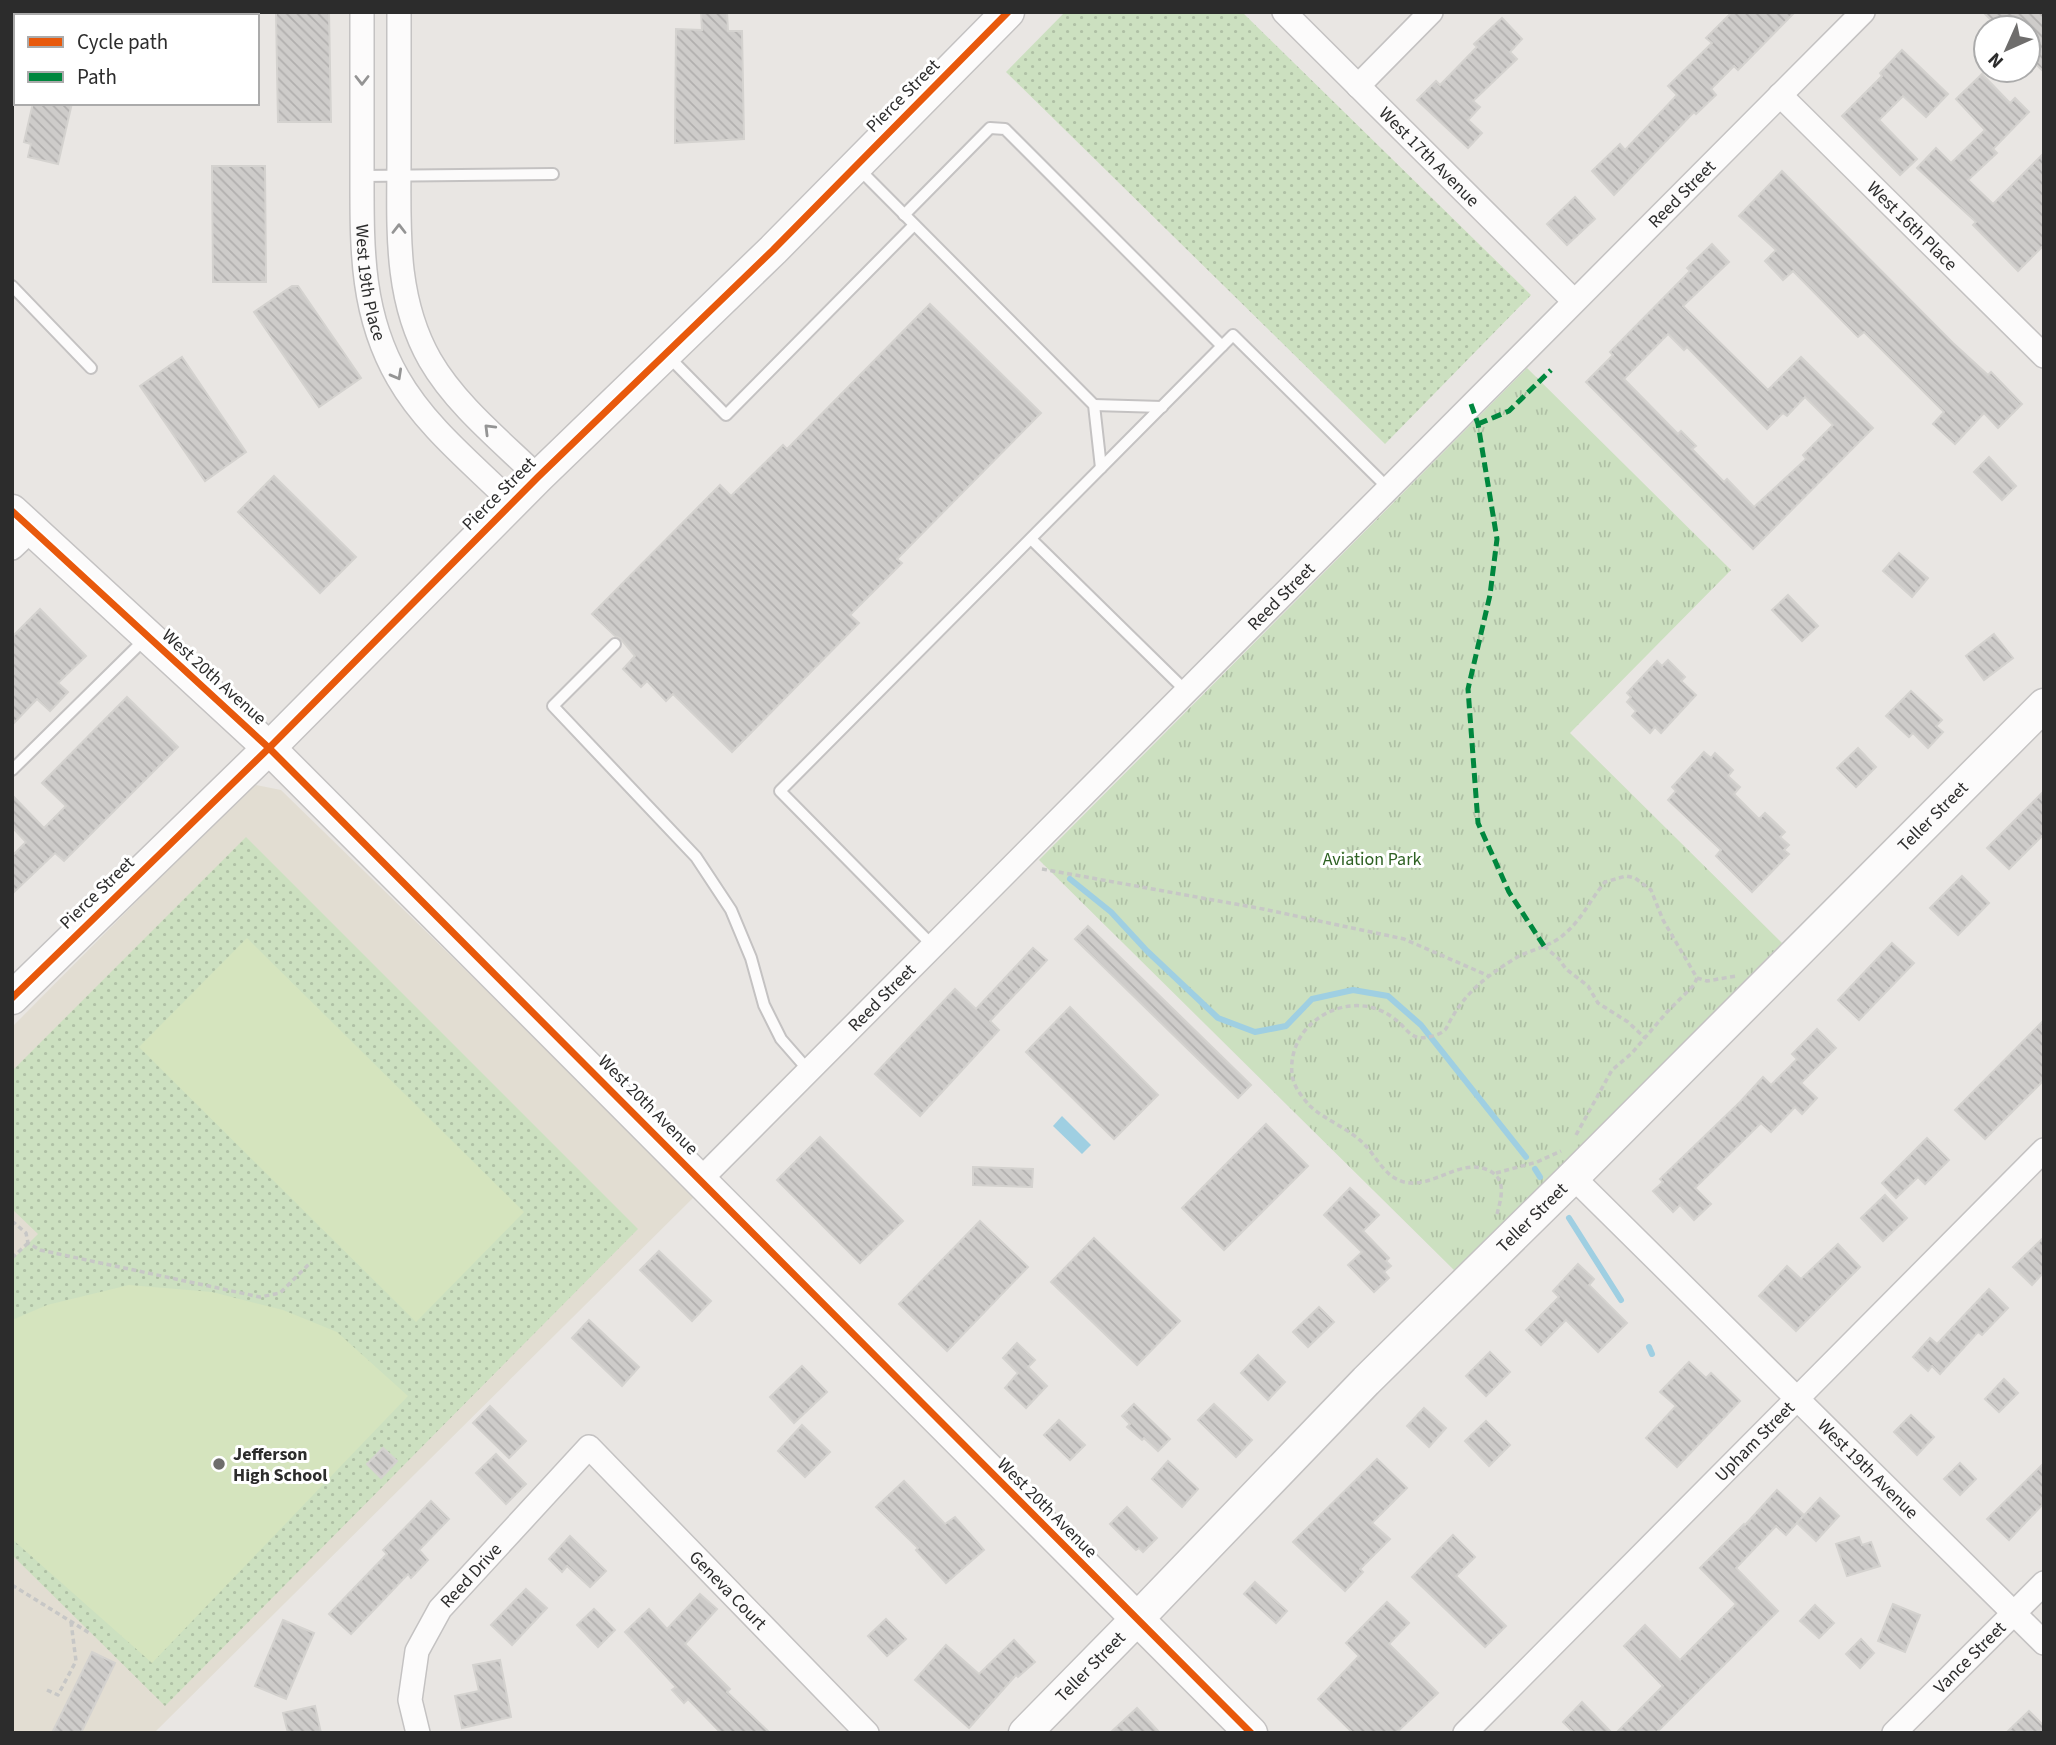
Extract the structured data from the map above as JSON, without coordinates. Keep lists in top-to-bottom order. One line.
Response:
{"streets":{"street":["Pierce Street","West 17th Avenue","Reed Street","West 16th Place","West 19th Place","West 20th Avenue","Teller Street","Upham Street","West 19th Avenue","Reed Drive","Geneva Court","Vance Street"]},"crossings":[["Pierce Street","West 19th Place"],["Pierce Street","West 20th Avenue"],["West 17th Avenue","Reed Street"],["Reed Street","West 16th Place"],["Reed Street","West 20th Avenue"],["West 20th Avenue","Teller Street"],["Teller Street","West 19th Avenue"],["Upham Street","West 19th Avenue"],["West 19th Avenue","Vance Street"],["Reed Drive","Geneva Court"]],"parks":["Aviation Park"],"places":["Jefferson High School"],"legend":["Cycle path","Path"],"north":"bottom left"}
